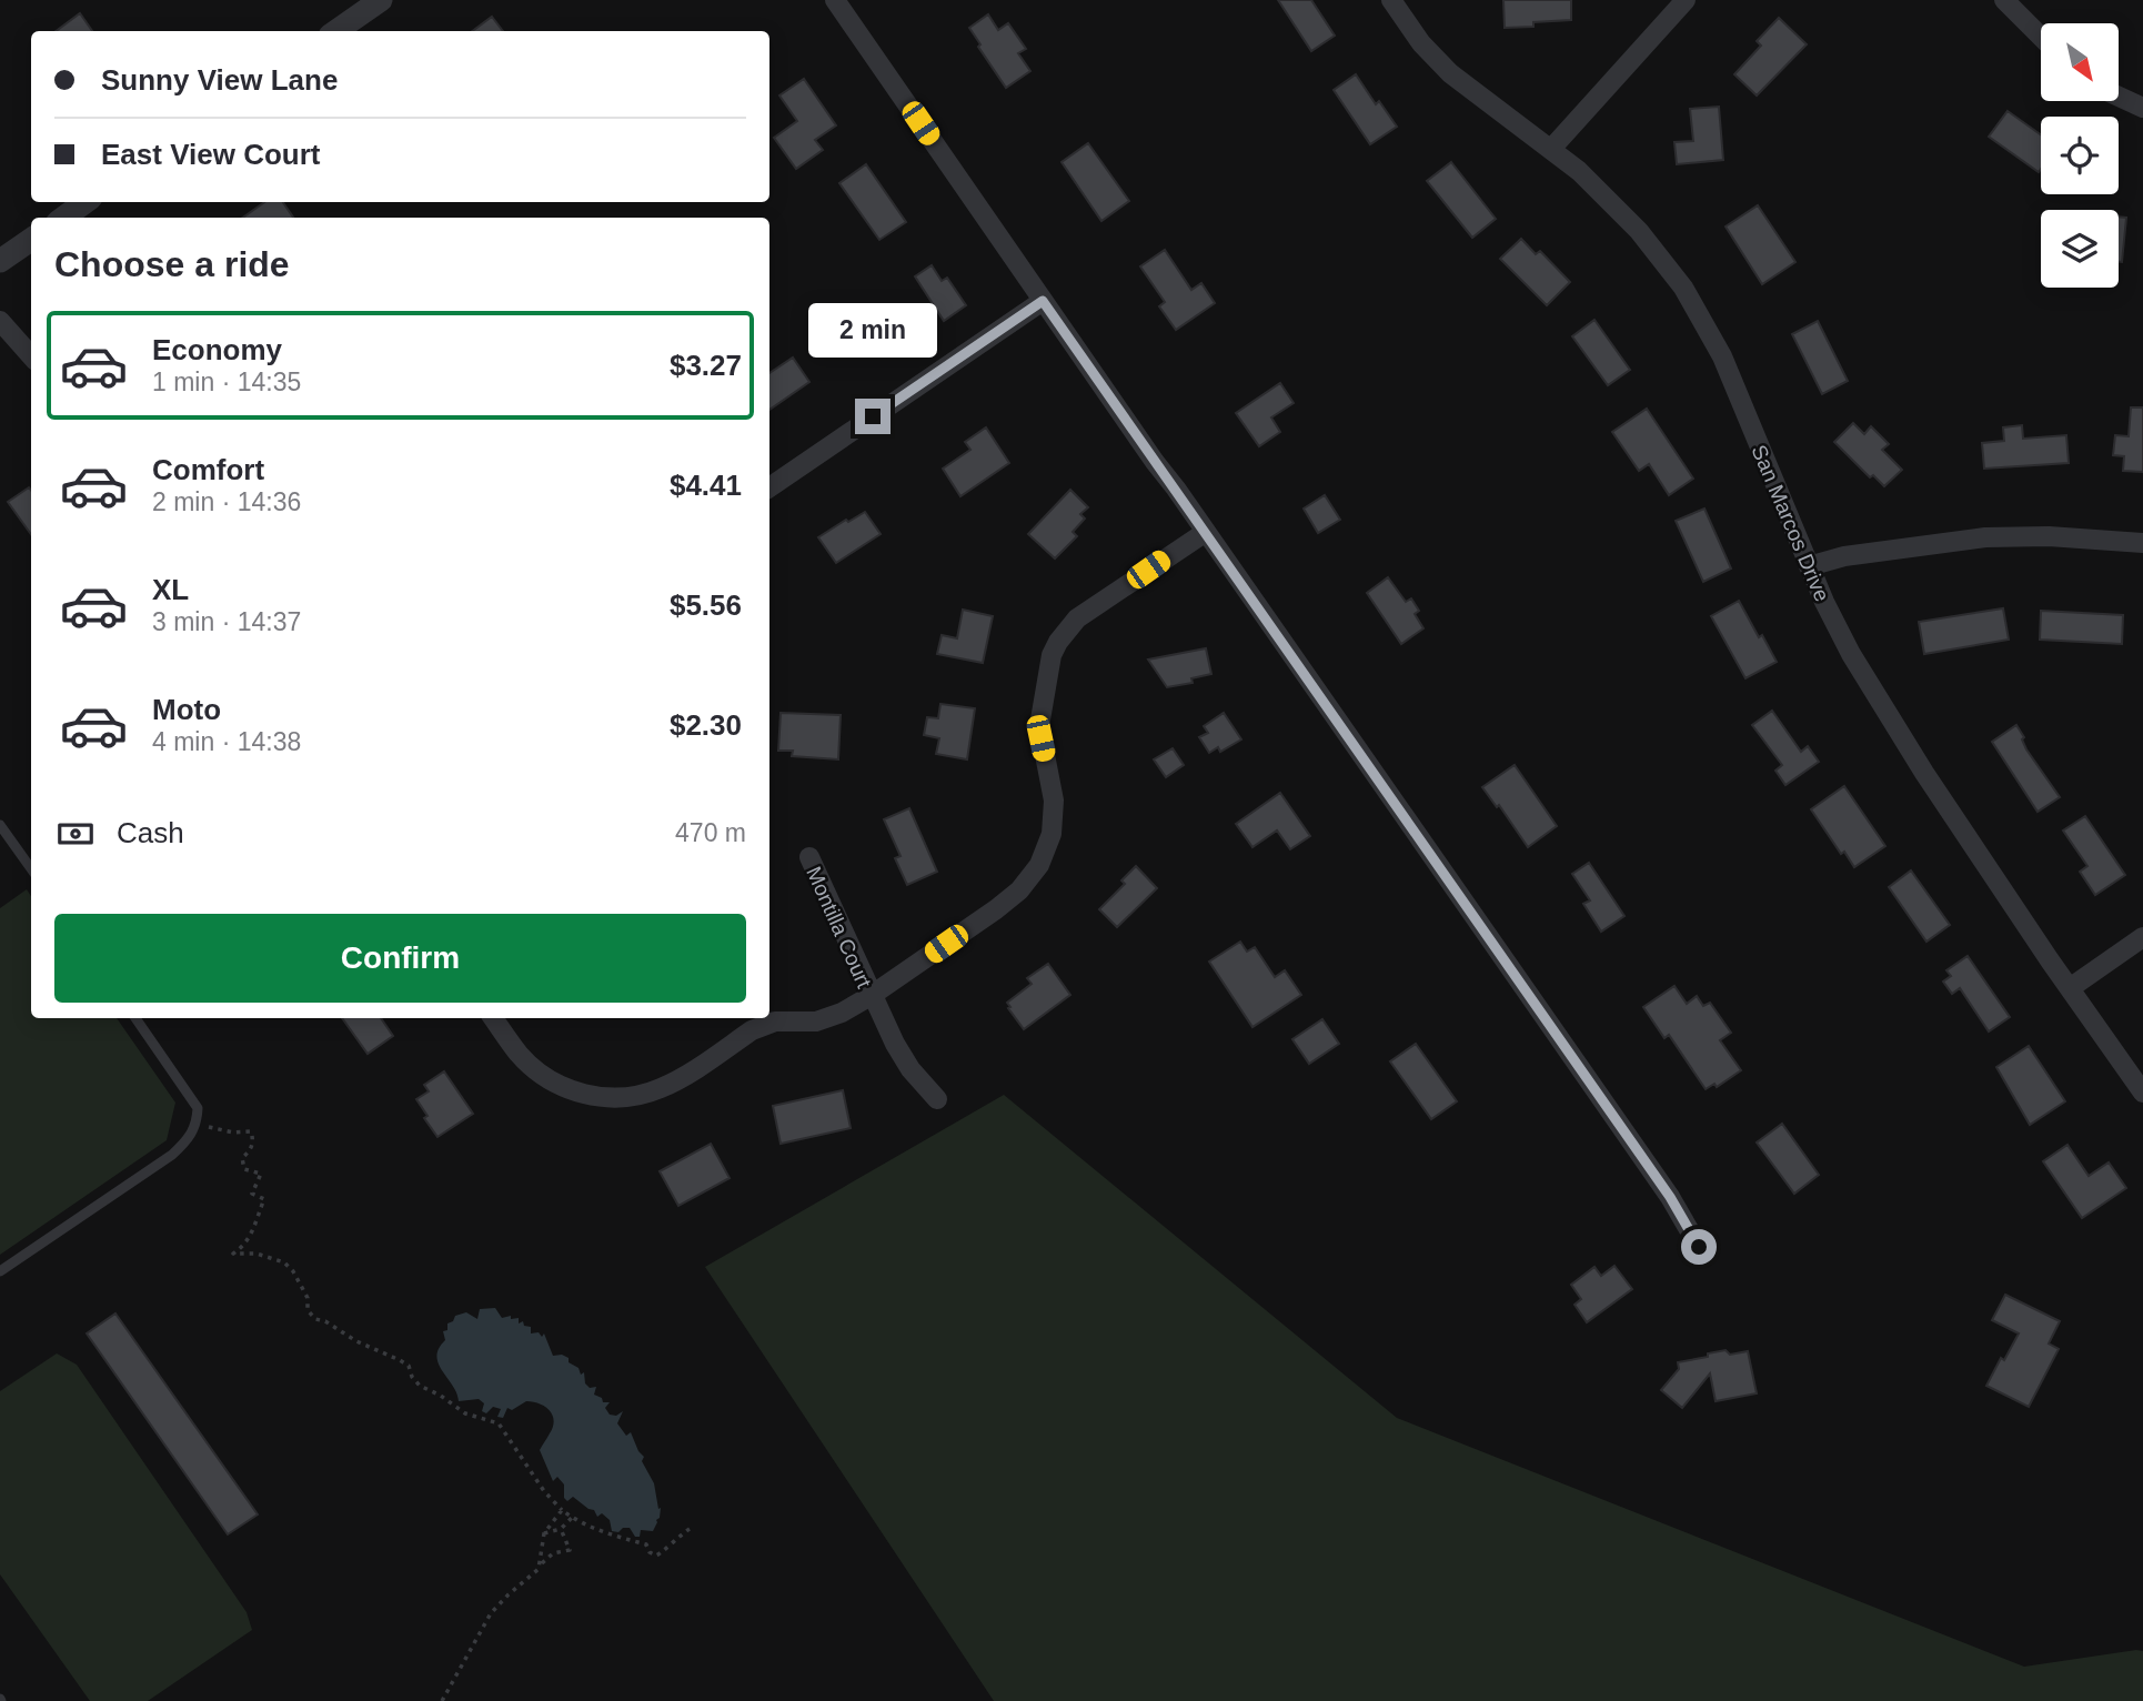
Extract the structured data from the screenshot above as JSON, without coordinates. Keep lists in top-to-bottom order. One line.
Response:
{"streets":{"street":["San Marcos Drive","Montilla Court"]},"north":"bottom right","page":{"banner":["Sunny View Lane","East View Court"],"heading":"Choose a ride","bubble":"2 min","list":[{"name":"Economy","note":"1 min · 14:35","value":"$3.27"},{"name":"Comfort","note":"2 min · 14:36","value":"$4.41"},{"name":"XL","note":"3 min · 14:37","value":"$5.56"},{"name":"Moto","note":"4 min · 14:38","value":"$2.30"}],"pay":["Cash","470 m"],"buttons":"Confirm"}}
